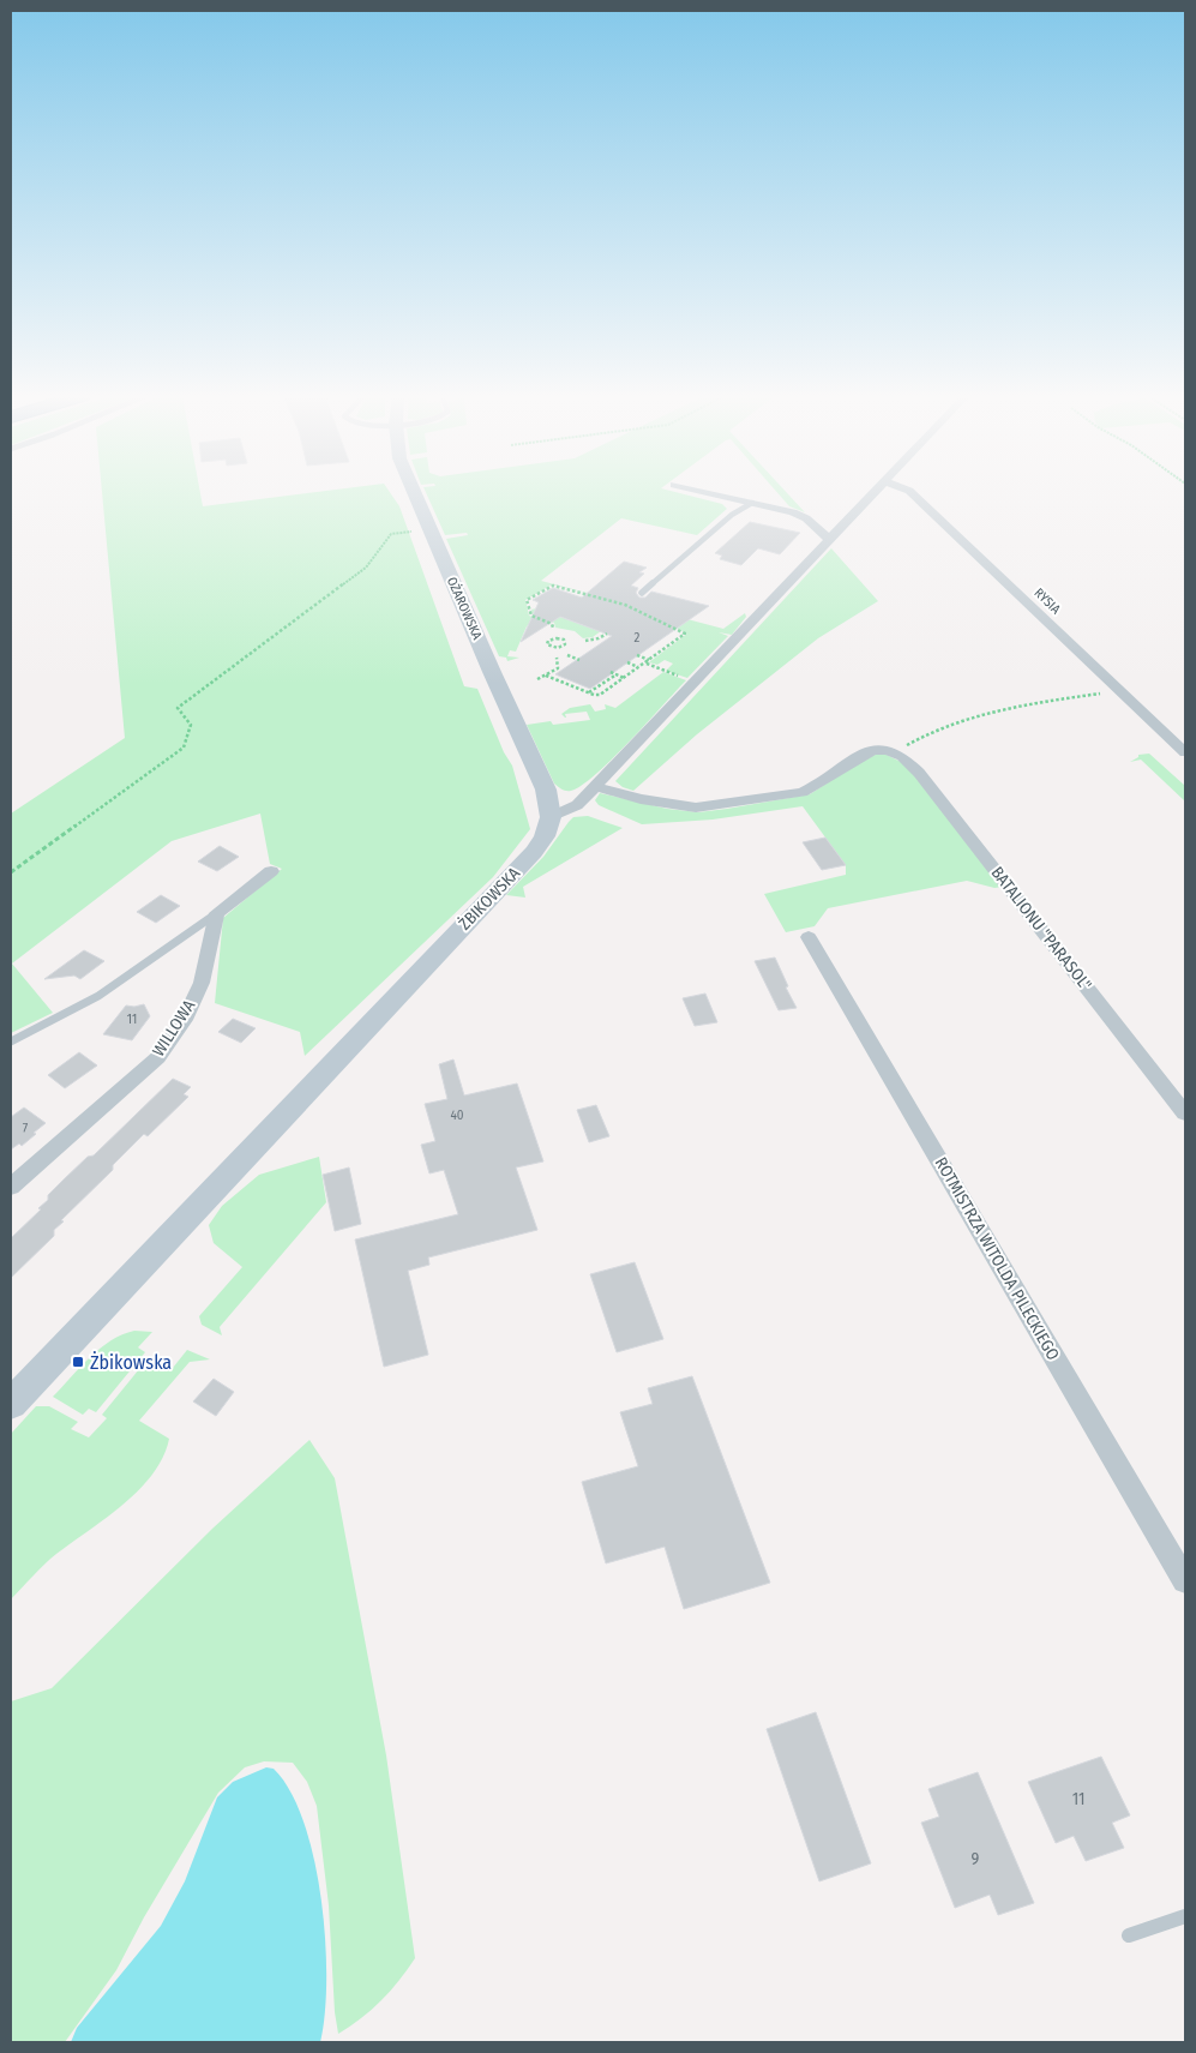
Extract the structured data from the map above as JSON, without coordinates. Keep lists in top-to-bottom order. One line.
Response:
{"streets":{"main road":["OŻAROWSKA","ŻBIKOWSKA"],"street":["RYSIA","BATALIONU \"PARASOL\"","WILLOWA","ROTMISTRZA WITOLDA PILECKIEGO"]},"crossings":[["OŻAROWSKA","ŻBIKOWSKA"]],"places":{"transit":["Żbikowska"]},"house_numbers":["2","11","40","7","11","9"]}
